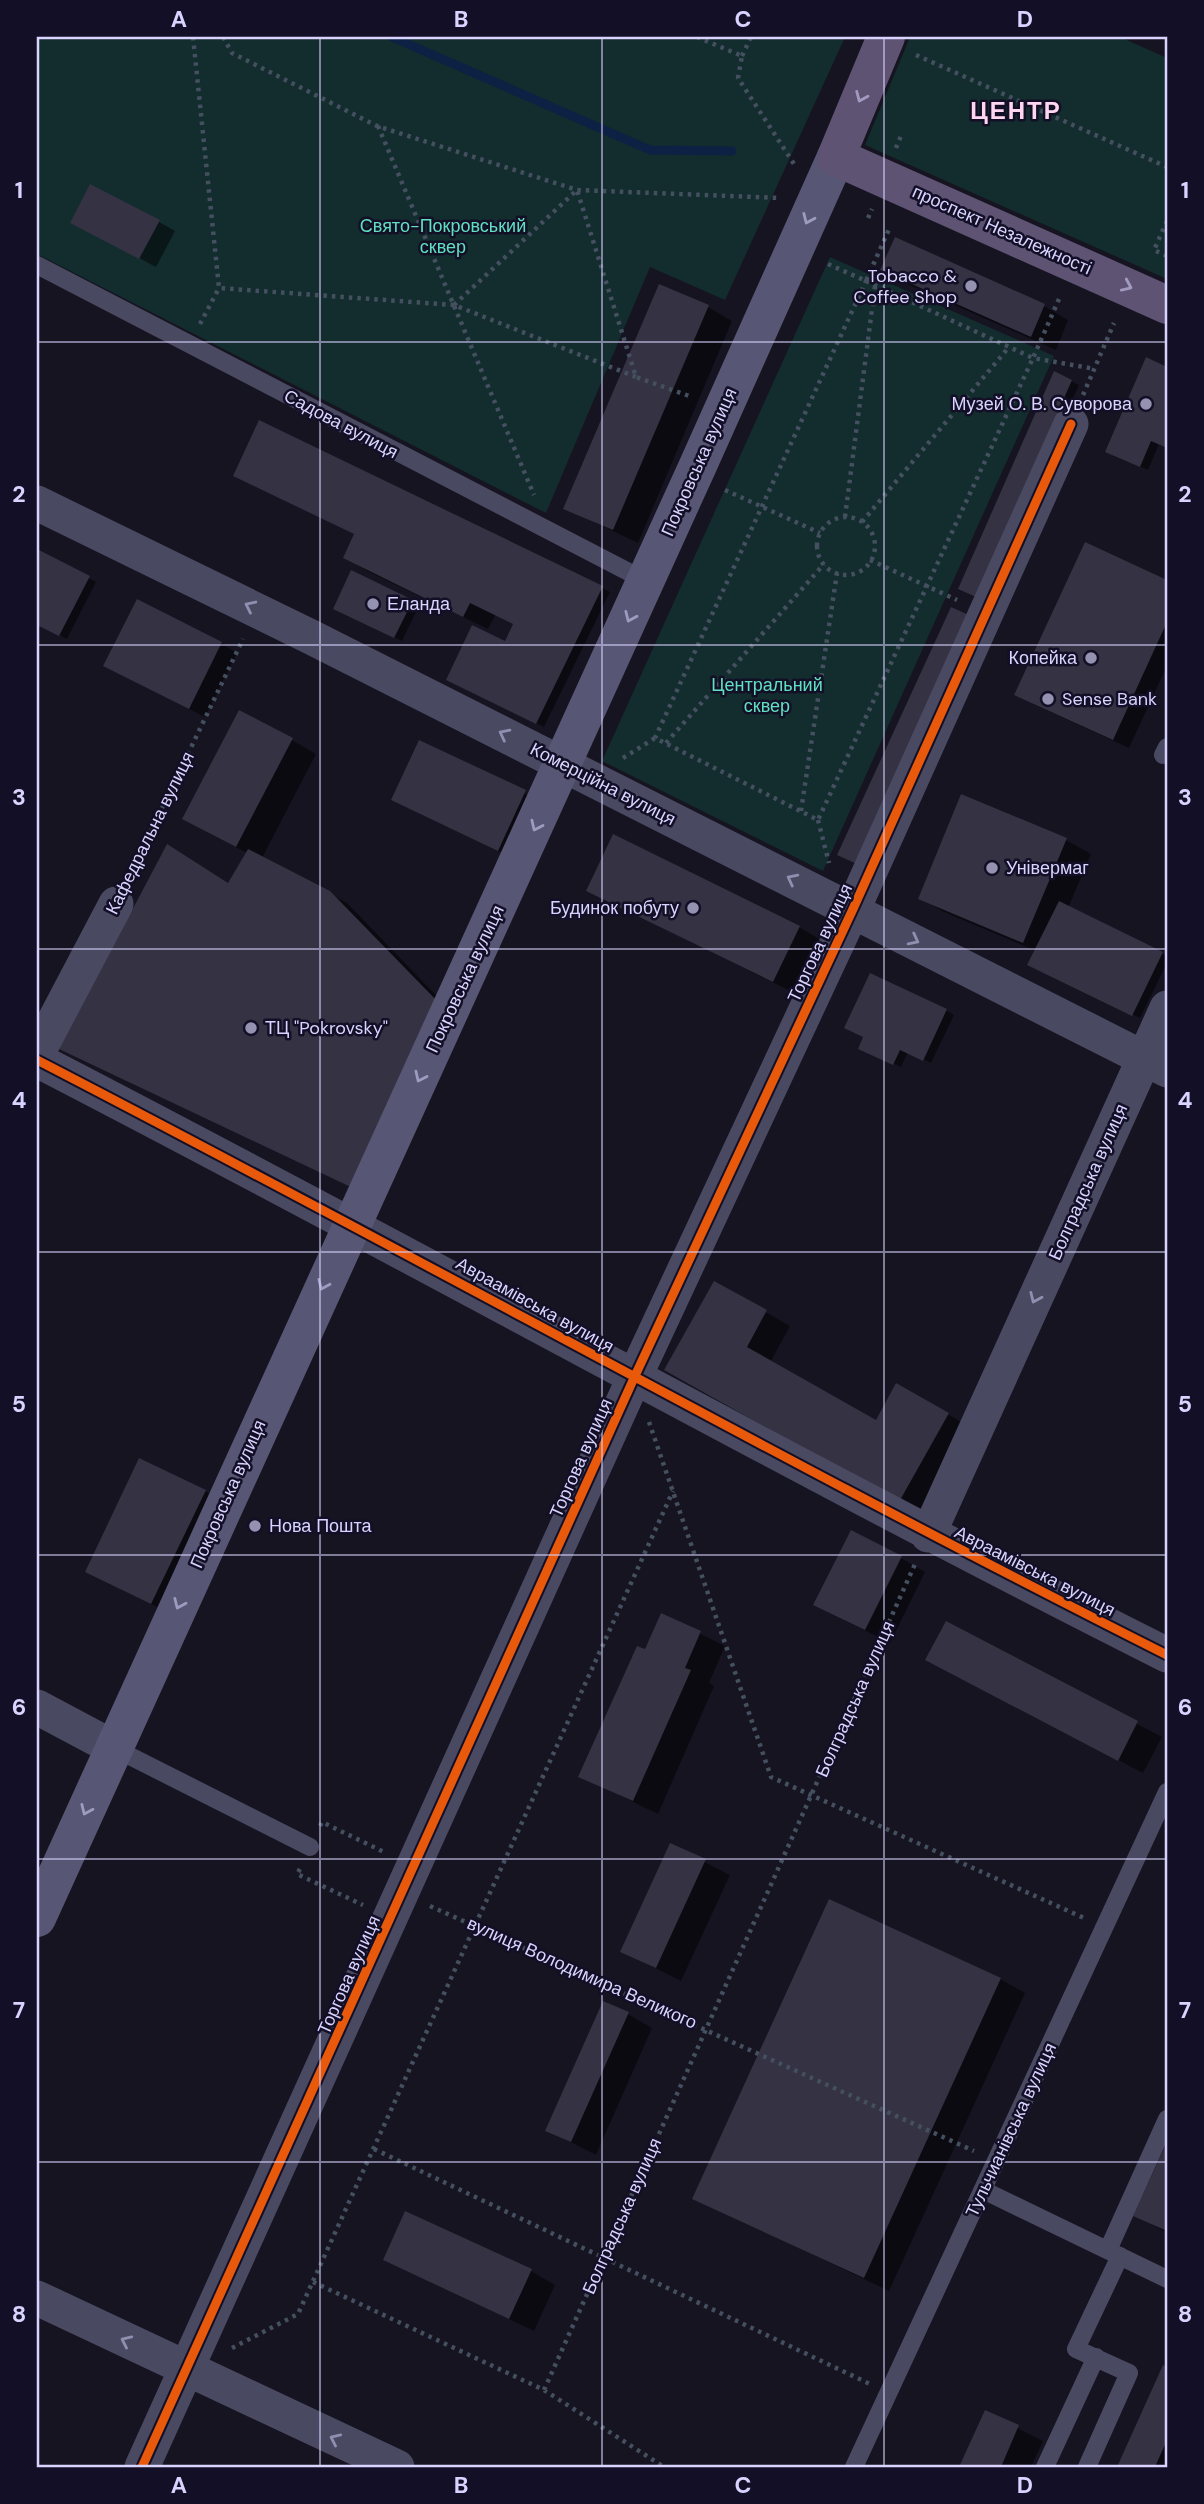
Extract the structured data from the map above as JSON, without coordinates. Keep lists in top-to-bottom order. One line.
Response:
{"streets":{"main road":["проспект Незалежності","Покровська вулиця"],"street":["Комерційна вулиця","Кафедральна вулиця","Торгова вулиця","Болградська вулиця","Авраамівська вулиця"],"lane":["Садова вулиця","Тульчианівська вулиця"],"path":["вулиця Володимира Великого"]},"crossings":[["проспект Незалежності","Покровська вулиця"],["Садова вулиця","Покровська вулиця"],["Покровська вулиця","Комерційна вулиця"],["Покровська вулиця","Авраамівська вулиця"],["Комерційна вулиця","Кафедральна вулиця"],["Комерційна вулиця","Торгова вулиця"],["Комерційна вулиця","Болградська вулиця"],["Торгова вулиця","Авраамівська вулиця"],["Торгова вулиця","вулиця Володимира Великого"],["Болградська вулиця","Авраамівська вулиця"],["Болградська вулиця","вулиця Володимира Великого"],["вулиця Володимира Великого","Тульчианівська вулиця"]],"one_way":["проспект Незалежності","Покровська вулиця"],"districts":["ЦЕНТР"],"parks":["Свято-Покровський сквер","Центральний сквер"],"places":["Tobacco & Coffee Shop","Музей О. В. Суворова","Еланда","Копейка","Sense Bank","Універмаг","Будинок побуту","ТЦ \"Pokrovsky\"","Нова Пошта"],"grid":{"columns":["A","B","C","D"],"rows":["1","2","3","4","5","6","7","8"]}}
